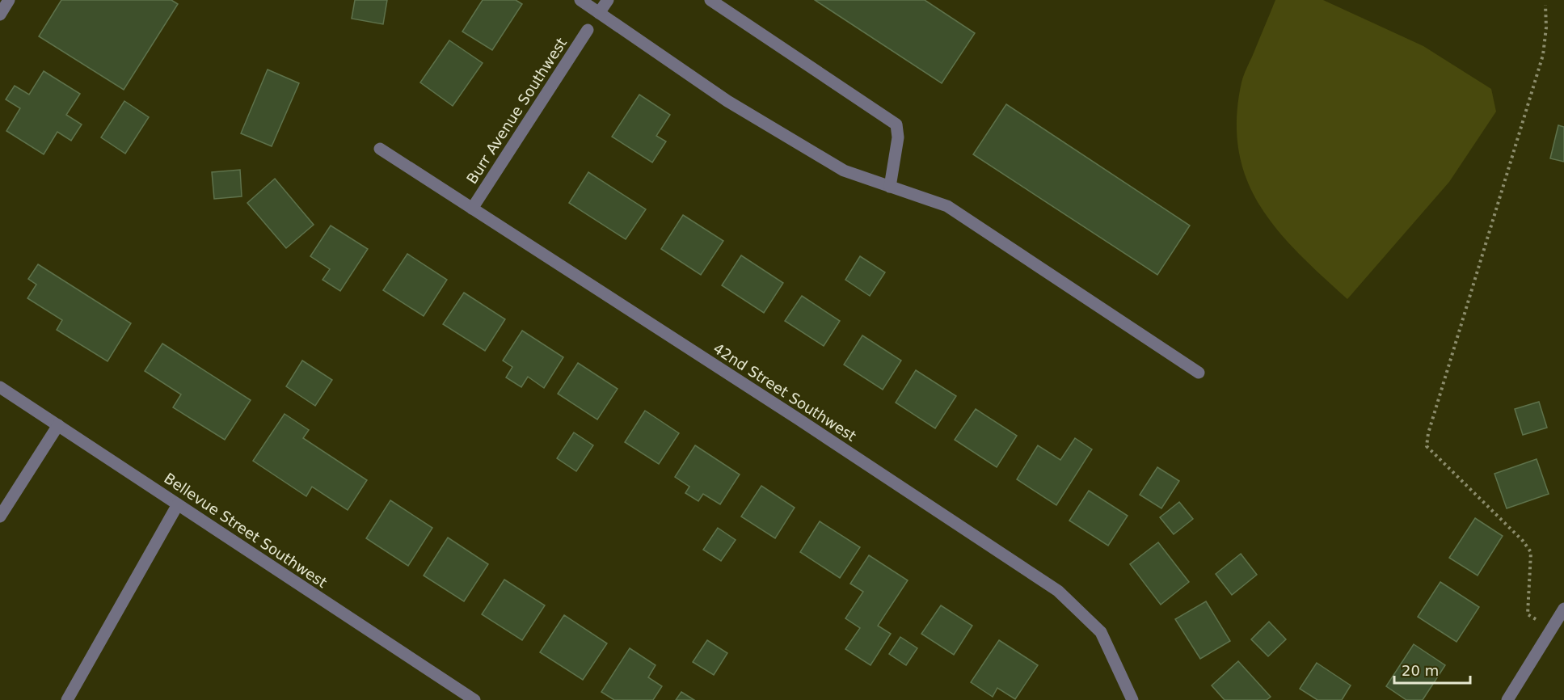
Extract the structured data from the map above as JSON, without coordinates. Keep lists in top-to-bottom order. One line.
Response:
{"streets":{"street":["Burr Avenue Southwest","42nd Street Southwest","Bellevue Street Southwest"]},"crossings":[["Burr Avenue Southwest","42nd Street Southwest"]],"scale_bar":"20 m"}
